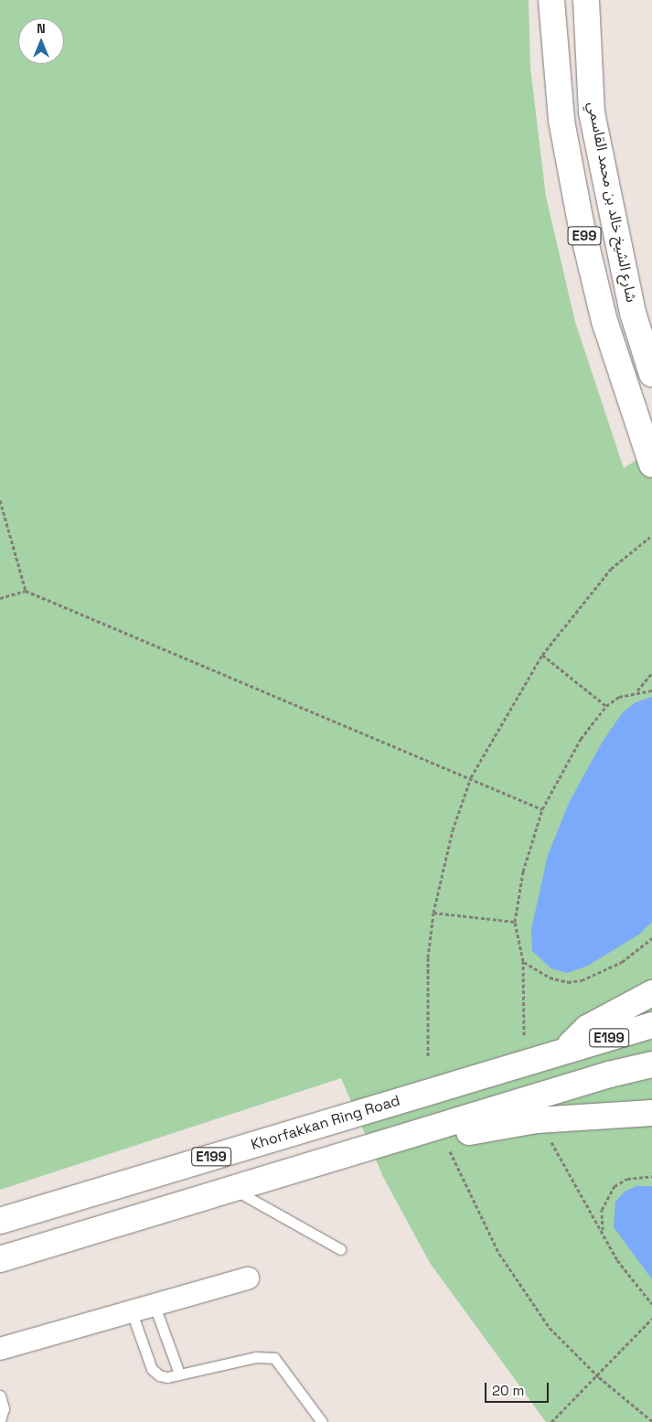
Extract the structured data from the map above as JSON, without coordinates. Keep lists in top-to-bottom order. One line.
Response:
{"streets":{"highway":["شارع الشيخ خالد بن محمد القاسمي","E99","E199","Khorfakkan Ring Road"]},"scale_bar":"20 m","north":"top"}
